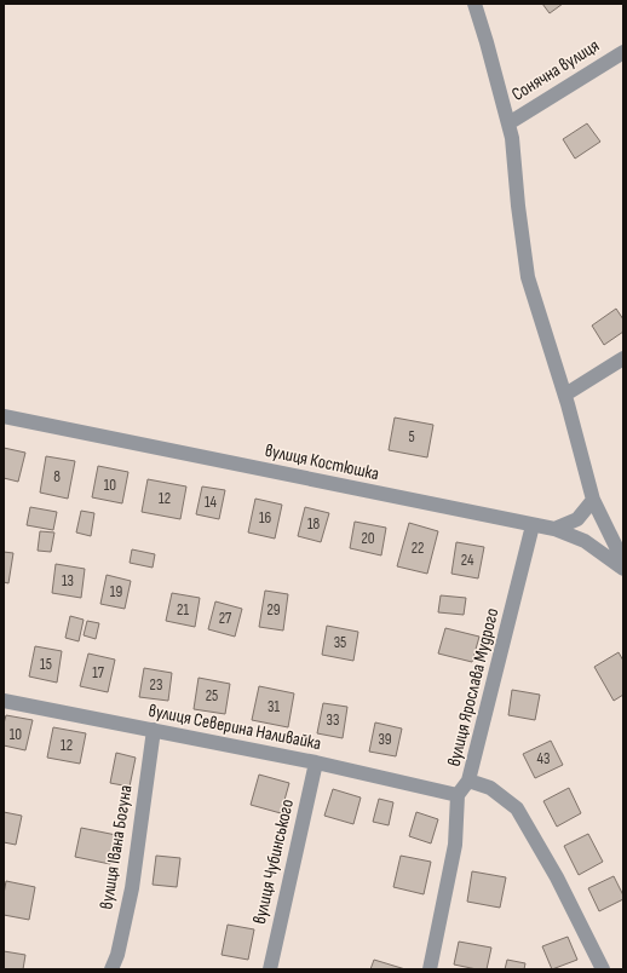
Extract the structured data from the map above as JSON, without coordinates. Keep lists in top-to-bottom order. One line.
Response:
{"streets":{"street":["Сонячна вулиця","вулиця Костюшка","вулиця Ярослава Мудрого","вулиця Северина Наливайка","вулиця Івана Богуна","вулиця Чубинського"]},"crossings":[["вулиця Костюшка","вулиця Ярослава Мудрого"],["вулиця Ярослава Мудрого","вулиця Северина Наливайка"],["вулиця Северина Наливайка","вулиця Івана Богуна"],["вулиця Северина Наливайка","вулиця Чубинського"]],"house_numbers":["5","8","10","12","14","16","18","20","22","24","13","19","21","29","27","35","15","17","23","25","31","33","10","39","12","43"]}
